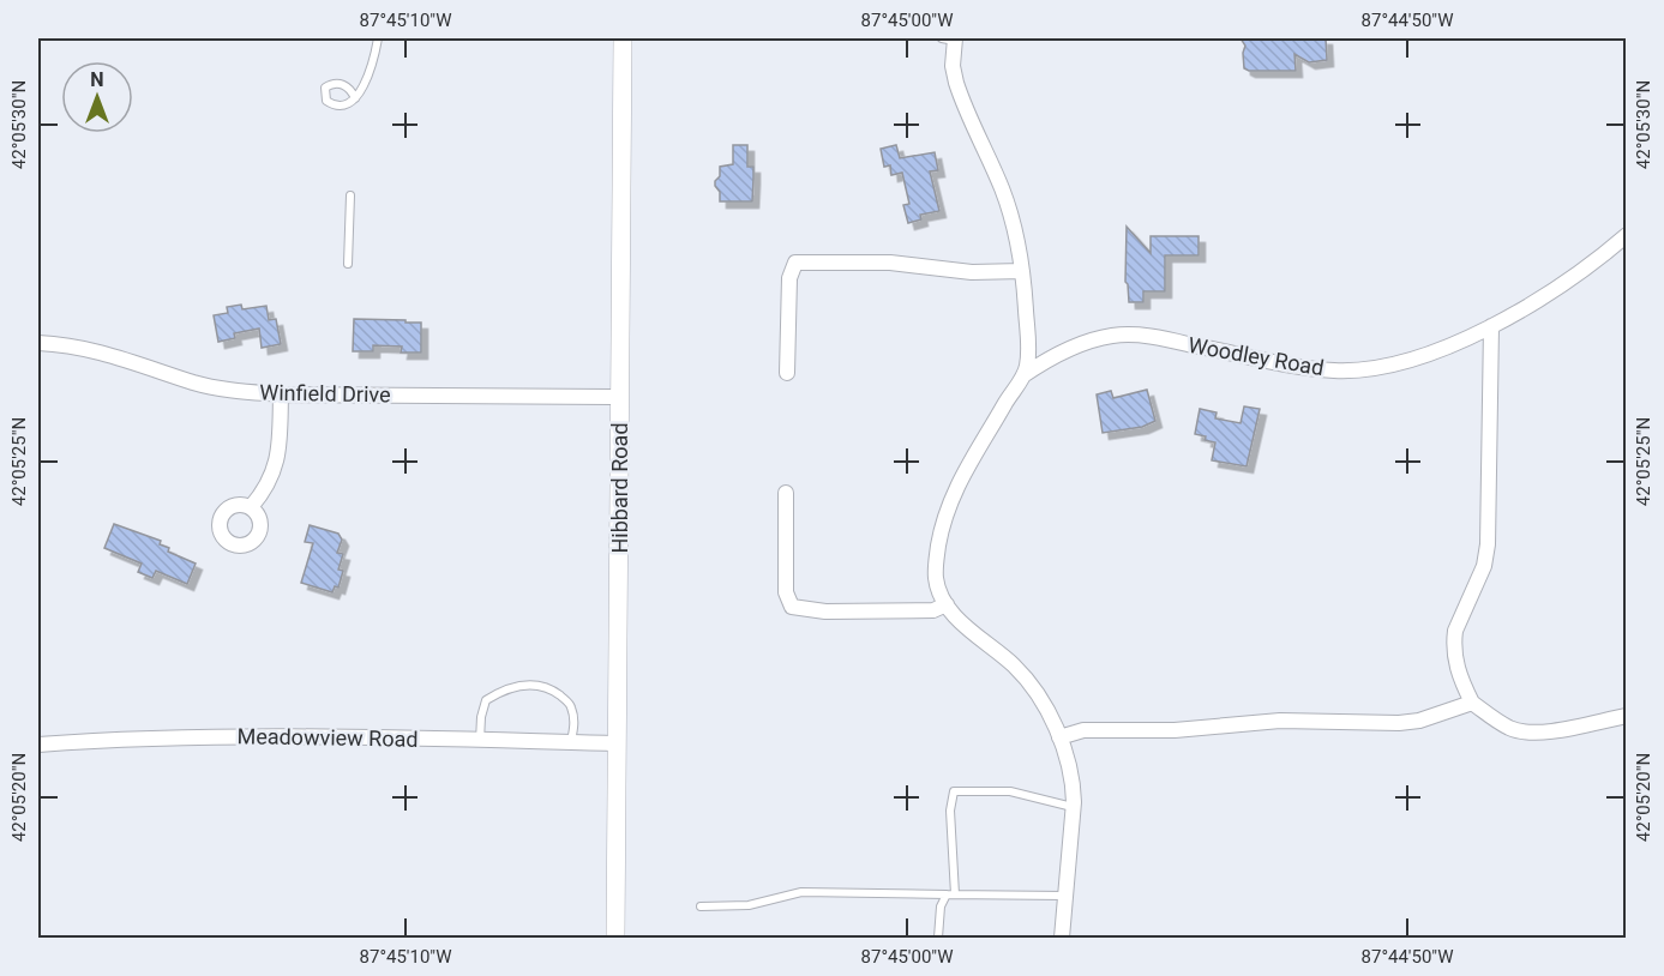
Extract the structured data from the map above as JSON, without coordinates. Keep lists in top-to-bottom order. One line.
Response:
{"streets":{"street":["Woodley Road","Winfield Drive","Hibbard Road","Meadowview Road"]},"crossings":[["Winfield Drive","Hibbard Road"],["Hibbard Road","Meadowview Road"]],"north":"top","coordinates":["87°45'10\"W","87°45'00\"W","87°44'50\"W","42°05'30\"N","42°05'25\"N","42°05'20\"N"]}
